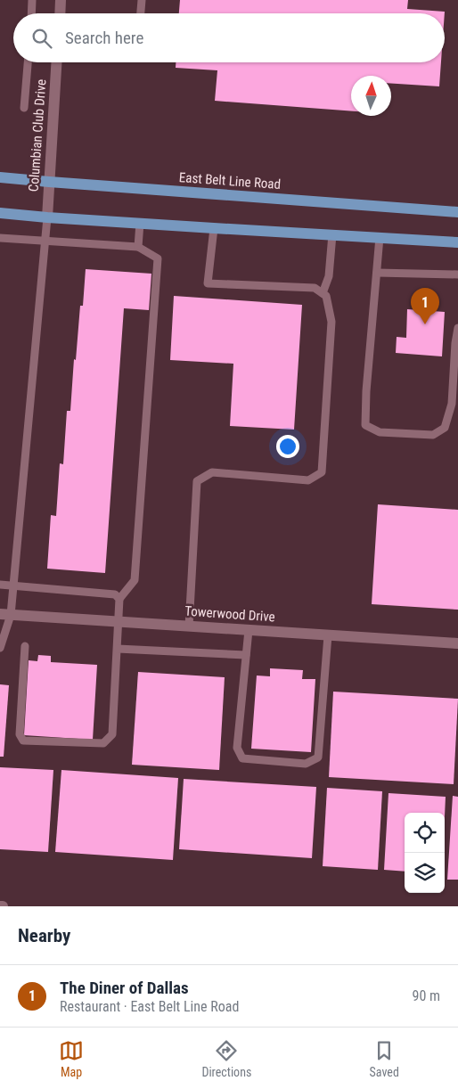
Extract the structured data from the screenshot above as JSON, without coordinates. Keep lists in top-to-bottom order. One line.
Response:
{"streets":{"main road":["East Belt Line Road"],"street":["Columbian Club Drive","Towerwood Drive"]},"crossings":[["Columbian Club Drive","East Belt Line Road"]],"north":"top","page":{"search":"Search here","pins":"1","heading":"Nearby","list":[{"mark":"1","name":"The Diner of Dallas","note":"Restaurant · East Belt Line Road","value":"90 m"}],"nav":["Map","Directions","Saved"]}}
